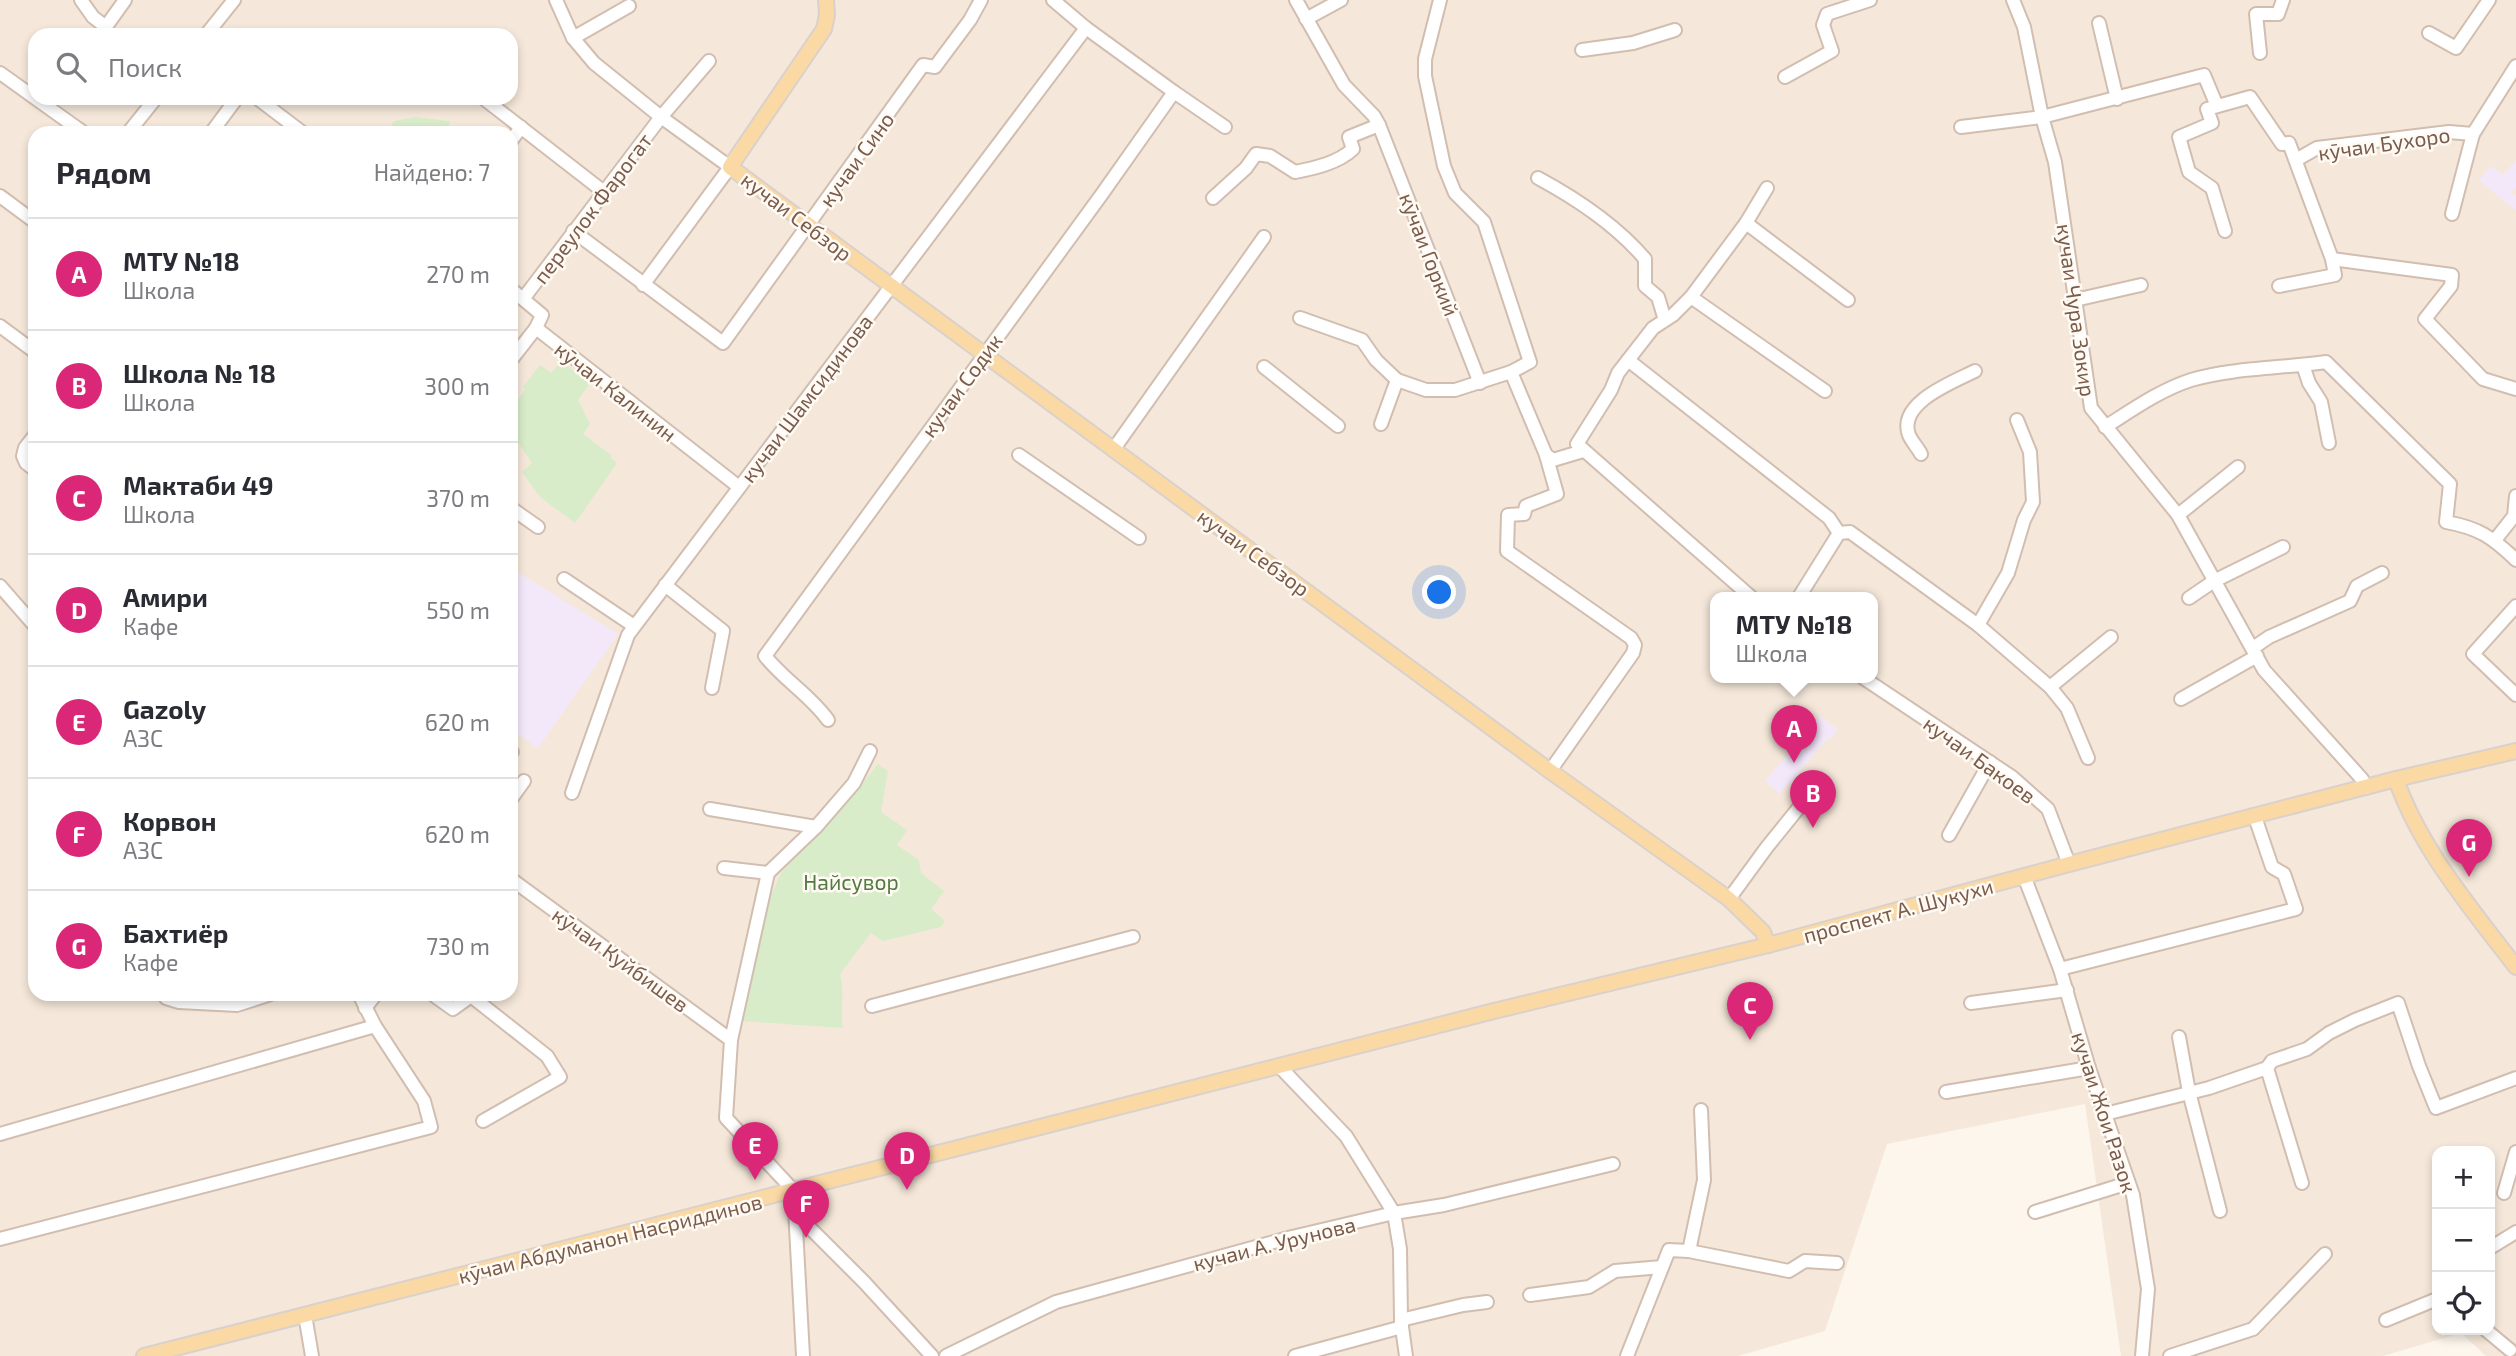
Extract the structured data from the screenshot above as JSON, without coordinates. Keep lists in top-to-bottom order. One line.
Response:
{"streets":{"main road":["кучаи Себзор","проспект А. Шукухи","кӯчаи Абдуманон Насриддинов"],"street":["кӯчаи Бухоро","кучаи Сино","переулок Фарогат","кӯчаи Горкий","кучаи Чура Зокир","кучаи Содик","кӯчаи Калинин","кучаи Шамсидинова","кучаи Бакоев","кӯчаи Куйбишев","кучаи Жои Разок","кучаи А. Урунова"]},"crossings":[["кучаи Сино","кучаи Себзор"],["переулок Фарогат","кӯчаи Калинин"],["кучаи Себзор","кучаи Содик"],["кучаи Себзор","кучаи Шамсидинова"],["кучаи Себзор","проспект А. Шукухи"],["кучаи Чура Зокир","проспект А. Шукухи"],["кӯчаи Калинин","кучаи Шамсидинова"],["кучаи Бакоев","проспект А. Шукухи"],["проспект А. Шукухи","кучаи Жои Разок"],["проспект А. Шукухи","кӯчаи Абдуманон Насриддинов"]],"parks":["Найсувор"],"page":{"search":"Поиск","heading":["Рядом","Найдено: 7"],"list":[{"mark":"A","name":"МТУ №18","note":"Школа","value":"270 m"},{"mark":"B","name":"Школа № 18","note":"Школа","value":"300 m"},{"mark":"C","name":"Мактаби 49","note":"Школа","value":"370 m"},{"mark":"D","name":"Амири","note":"Кафе","value":"550 m"},{"mark":"E","name":"Gazoly","note":"АЗС","value":"620 m"},{"mark":"F","name":"Корвон","note":"АЗС","value":"620 m"},{"mark":"G","name":"Бахтиёр","note":"Кафе","value":"730 m"}],"popup":["МТУ №18","Школа"],"pins":["A","B","G","C","E","D","F"],"map_buttons":["+","−"]}}
